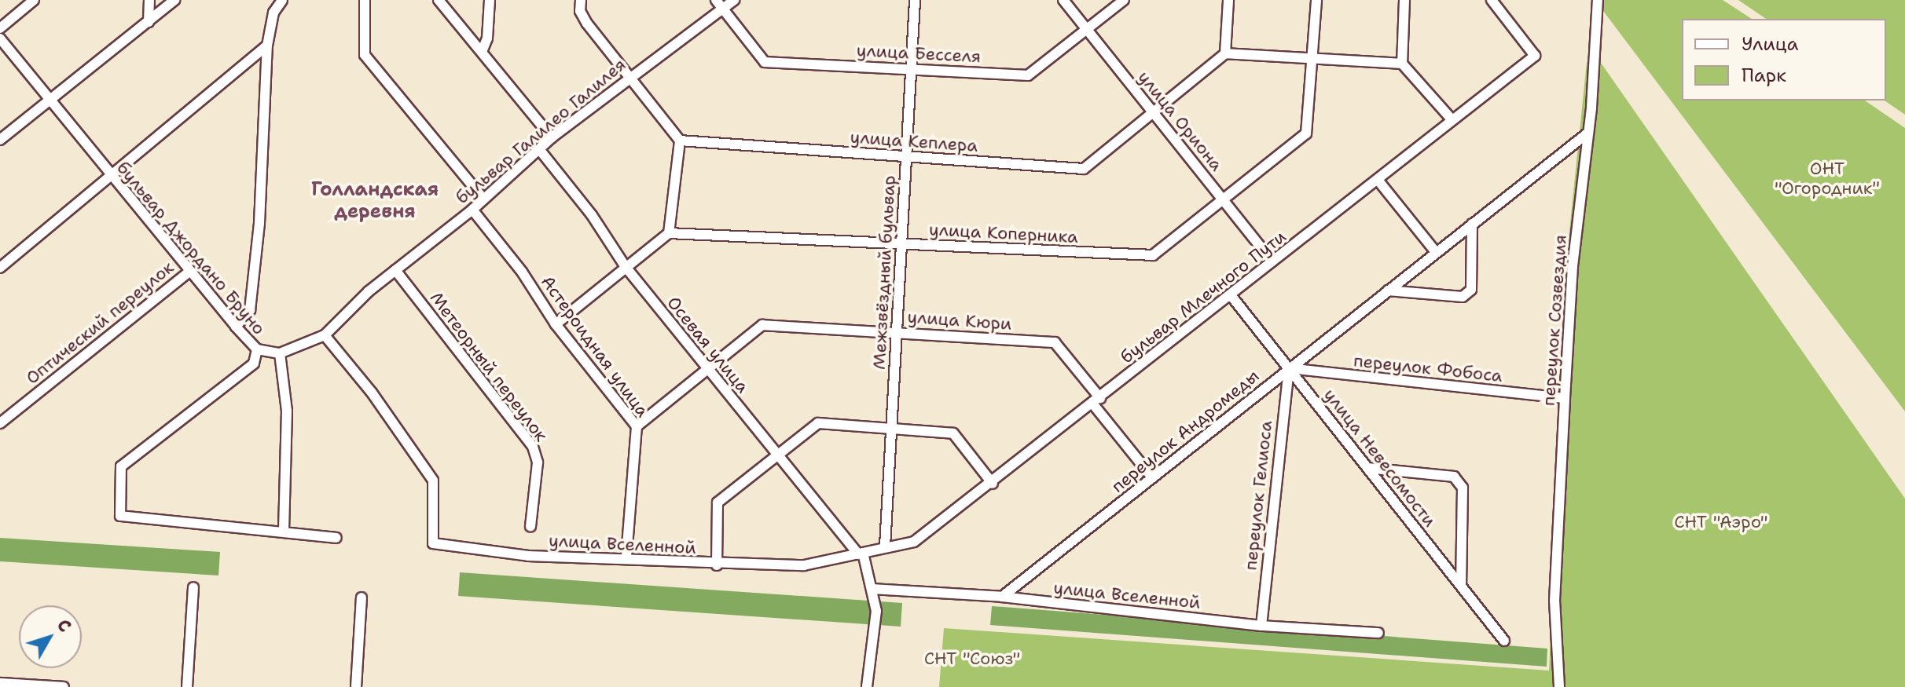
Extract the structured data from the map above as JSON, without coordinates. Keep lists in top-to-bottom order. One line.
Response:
{"streets":{"street":["улица Бесселя","улица Ориона","бульвар Галилео Галилея","улица Кеплера","улица Коперника","бульвар Джордано Бруно","Межзвёздный бульвар","бульвар Млечного Пути","улица Кюри","переулок Созвездия","Оптический переулок","Осевая улица","Астероидная улица","Метеорный переулок","переулок Фобоса","переулок Андромеды","улица Невесомости","переулок Гелиоса","улица Вселенной"]},"crossings":[["улица Бесселя","улица Ориона"],["улица Бесселя","бульвар Галилео Галилея"],["улица Бесселя","Межзвёздный бульвар"],["улица Ориона","улица Кеплера"],["улица Ориона","улица Коперника"],["улица Ориона","бульвар Млечного Пути"],["бульвар Галилео Галилея","бульвар Джордано Бруно"],["бульвар Галилео Галилея","Осевая улица"],["бульвар Галилео Галилея","Астероидная улица"],["бульвар Галилео Галилея","Метеорный переулок"],["бульвар Галилео Галилея","улица Вселенной"],["улица Кеплера","Межзвёздный бульвар"],["улица Коперника","Межзвёздный бульвар"],["бульвар Джордано Бруно","Оптический переулок"],["Межзвёздный бульвар","бульвар Млечного Пути"],["Межзвёздный бульвар","улица Кюри"],["Межзвёздный бульвар","улица Вселенной"],["бульвар Млечного Пути","улица Кюри"],["бульвар Млечного Пути","улица Невесомости"],["бульвар Млечного Пути","улица Вселенной"],["улица Кюри","Осевая улица"],["улица Кюри","Астероидная улица"],["улица Кюри","переулок Андромеды"],["переулок Созвездия","переулок Фобоса"],["переулок Созвездия","переулок Андромеды"],["Осевая улица","улица Вселенной"],["Астероидная улица","улица Вселенной"],["переулок Фобоса","переулок Андромеды"],["переулок Фобоса","улица Невесомости"],["переулок Фобоса","переулок Гелиоса"],["переулок Андромеды","улица Невесомости"],["переулок Андромеды","переулок Гелиоса"],["переулок Андромеды","улица Вселенной"],["улица Невесомости","переулок Гелиоса"],["переулок Гелиоса","улица Вселенной"]],"districts":["Голландская деревня"],"parks":["ОНТ \"Огородник\"","СНТ \"Аэро\"","СНТ \"Союз\""],"legend":["Улица","Парк"],"north":"top right"}
